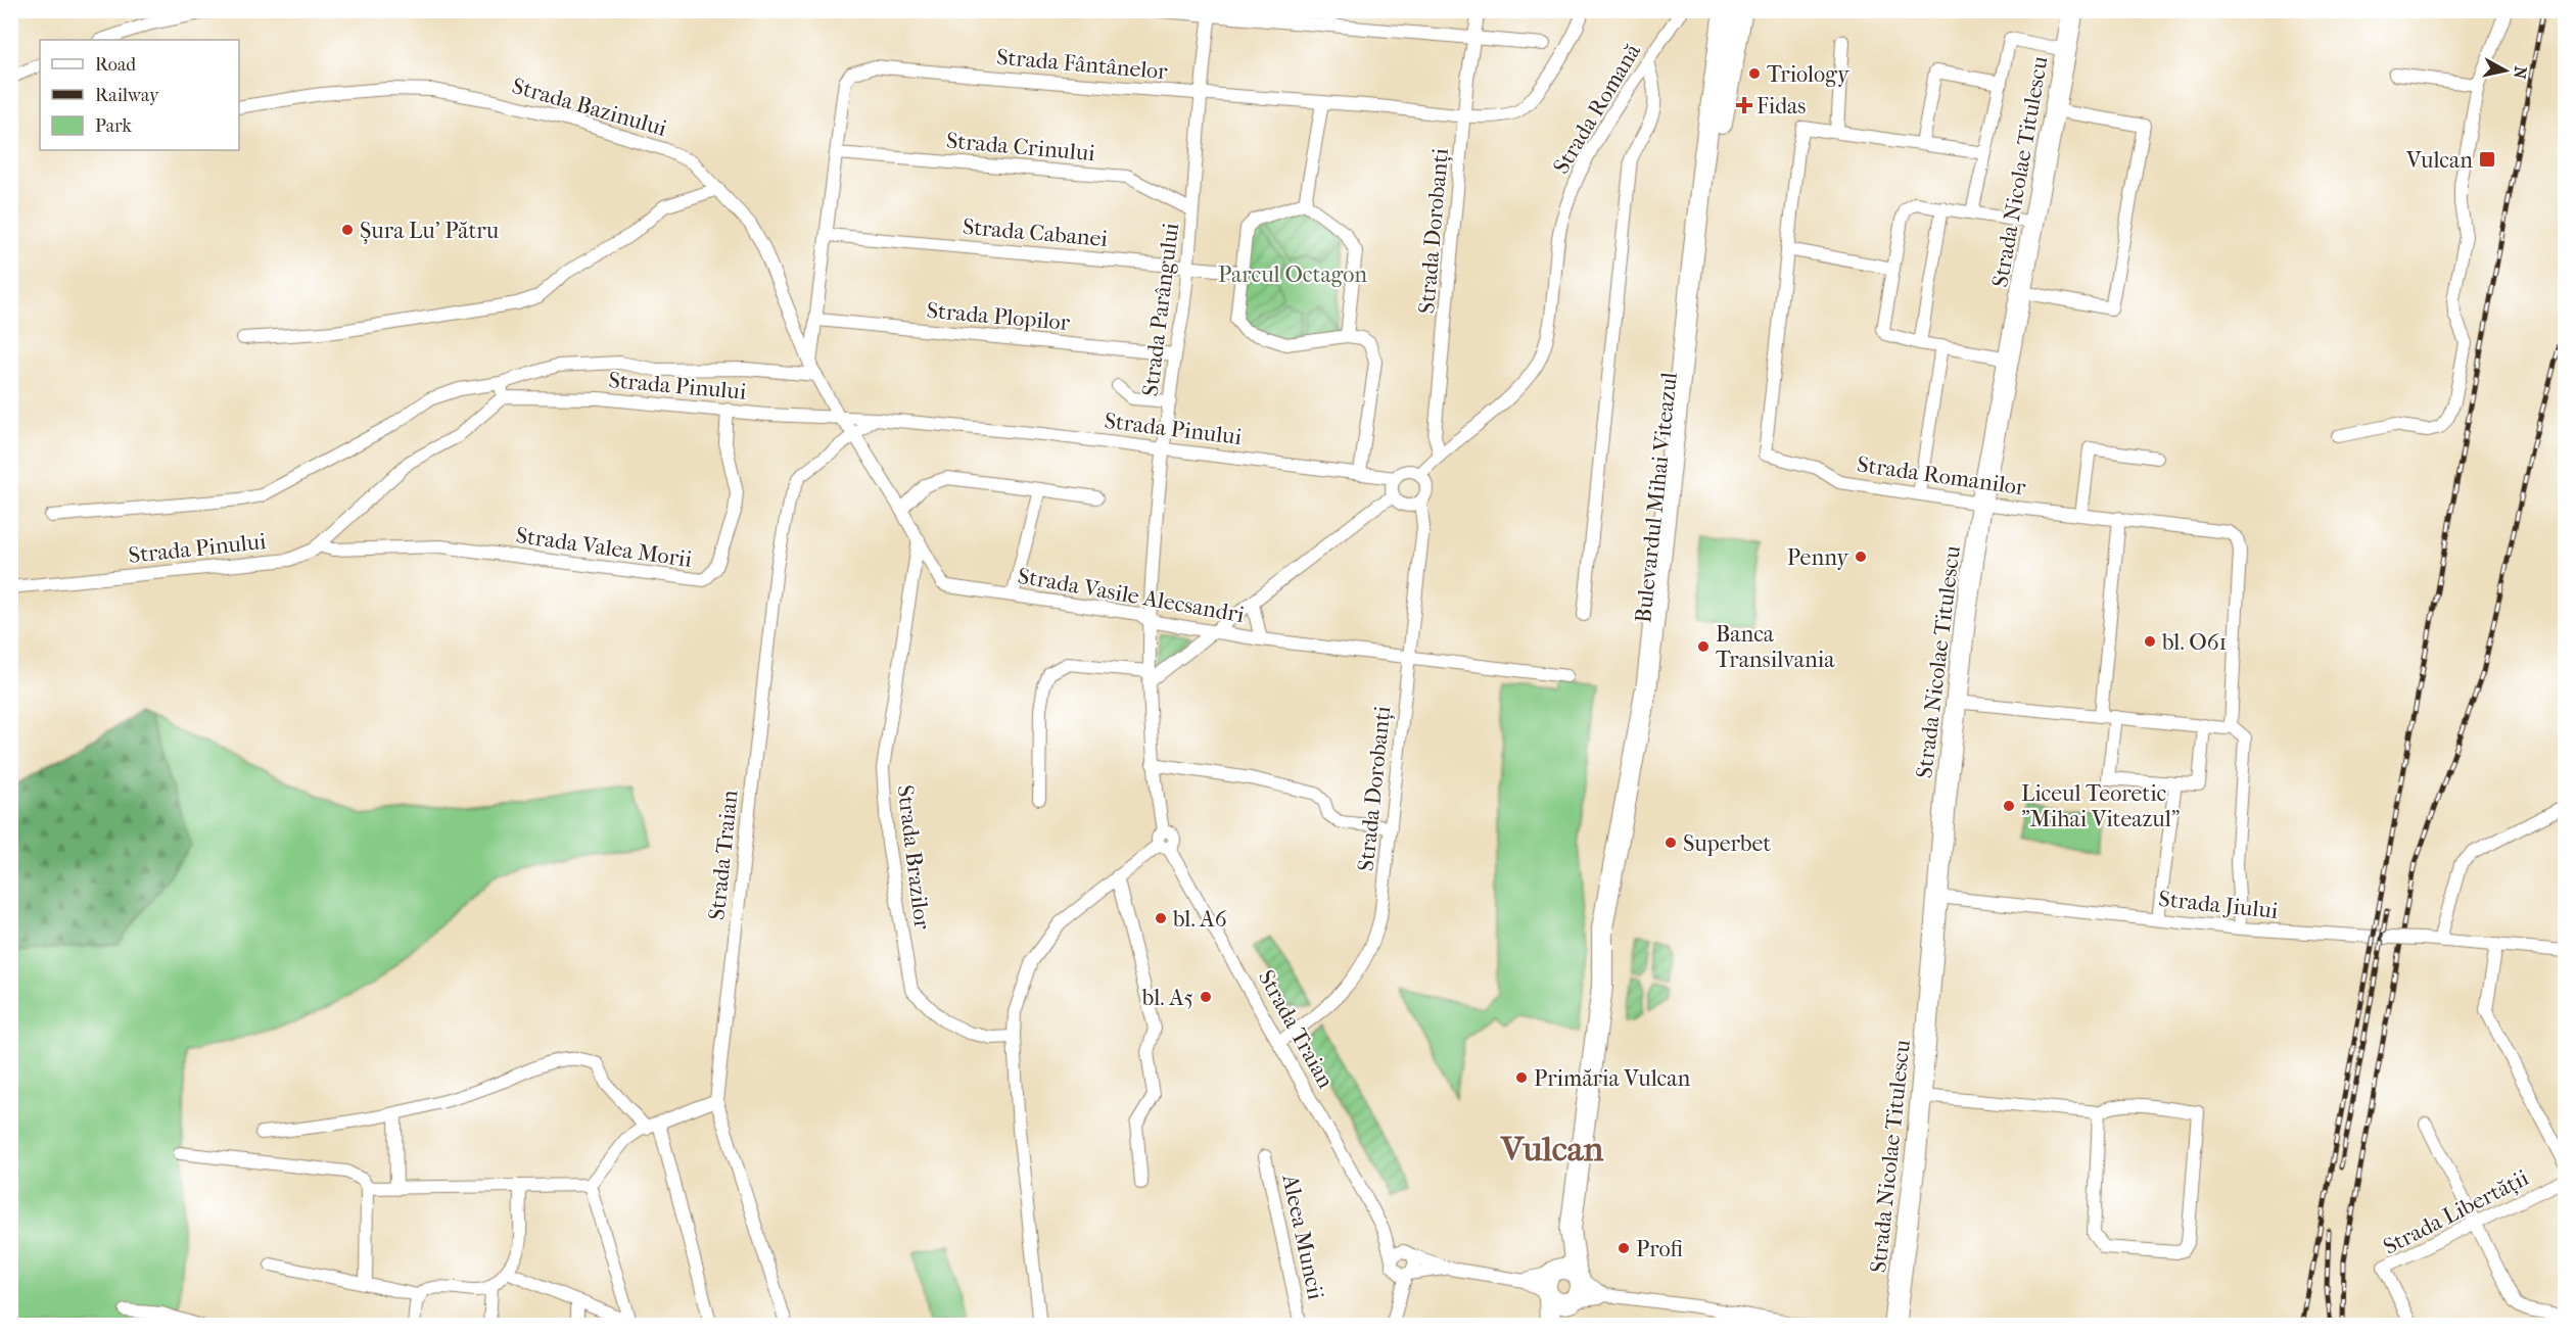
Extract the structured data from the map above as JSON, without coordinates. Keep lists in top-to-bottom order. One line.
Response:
{"streets":{"main road":["Strada Nicolae Titulescu","Bulevardul Mihai Viteazul"],"street":["Strada Fântânelor","Strada Bazinului","Strada Romană","Strada Crinului","Strada Dorobanți","Strada Cabanei","Strada Parângului","Strada Plopilor","Strada Pinului","Strada Romanilor","Strada Valea Morii","Strada Vasile Alecsandri","Strada Traian","Strada Brazilor","Strada Jiului","Strada Libertății","Aleea Muncii"]},"crossings":[["Strada Fântânelor","Strada Bazinului"],["Strada Fântânelor","Strada Crinului"],["Strada Fântânelor","Strada Dorobanți"],["Strada Fântânelor","Strada Cabanei"],["Strada Fântânelor","Strada Parângului"],["Strada Fântânelor","Strada Plopilor"],["Strada Fântânelor","Strada Vasile Alecsandri"],["Strada Bazinului","Strada Vasile Alecsandri"],["Strada Romană","Strada Dorobanți"],["Strada Romană","Strada Pinului"],["Strada Crinului","Strada Parângului"],["Strada Nicolae Titulescu","Strada Romanilor"],["Strada Nicolae Titulescu","Strada Jiului"],["Strada Dorobanți","Strada Pinului"],["Strada Dorobanți","Strada Vasile Alecsandri"],["Strada Dorobanți","Strada Traian"],["Strada Cabanei","Strada Parângului"],["Strada Parângului","Strada Plopilor"],["Strada Parângului","Strada Pinului"],["Strada Parângului","Strada Vasile Alecsandri"],["Strada Pinului","Strada Valea Morii"],["Strada Pinului","Strada Vasile Alecsandri"],["Strada Pinului","Strada Traian"],["Bulevardul Mihai Viteazul","Strada Traian"],["Strada Vasile Alecsandri","Strada Traian"],["Strada Vasile Alecsandri","Strada Brazilor"]],"districts":["Vulcan"],"parks":["Parcul Octagon"],"places":{"other":["Triology","Șura Lu' Pătru","Penny","bl. O61","Banca Transilvania","Liceul Teoretic \"Mihai Viteazul\"","Superbet","bl. A6","bl. A5","Primăria Vulcan","Profi"],"health":["Fidas"],"transit":["Vulcan"]},"legend":["Road","Railway","Park"],"north":"right"}
